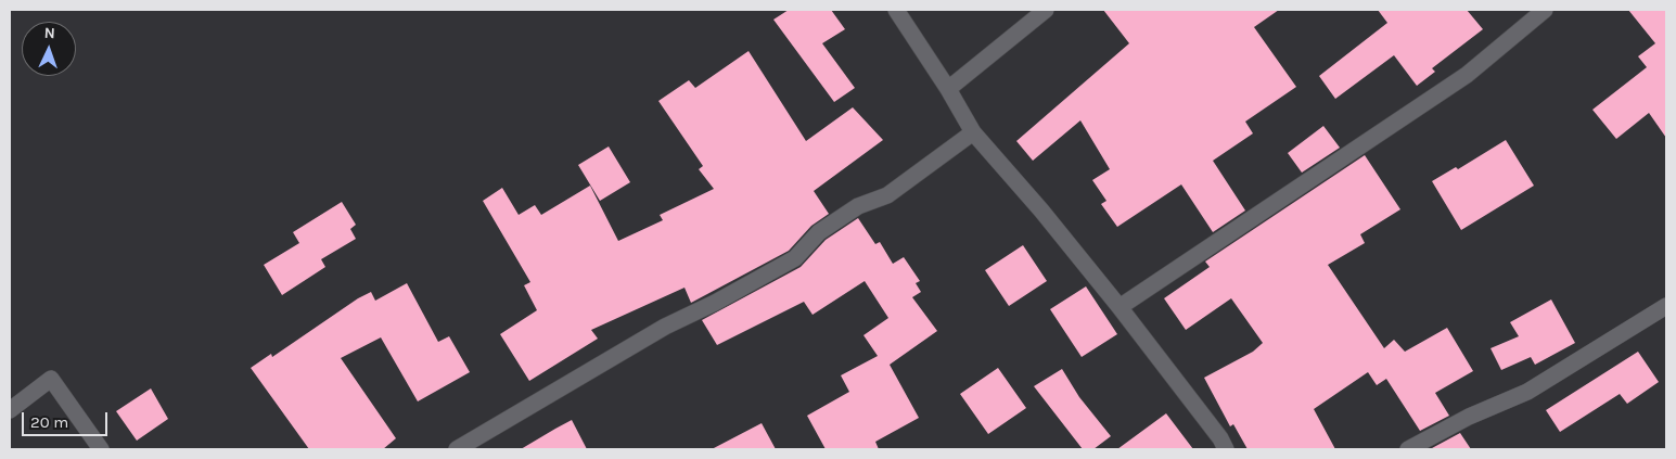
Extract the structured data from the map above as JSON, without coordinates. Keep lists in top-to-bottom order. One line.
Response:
{"scale_bar":"20 m","north":"top"}
